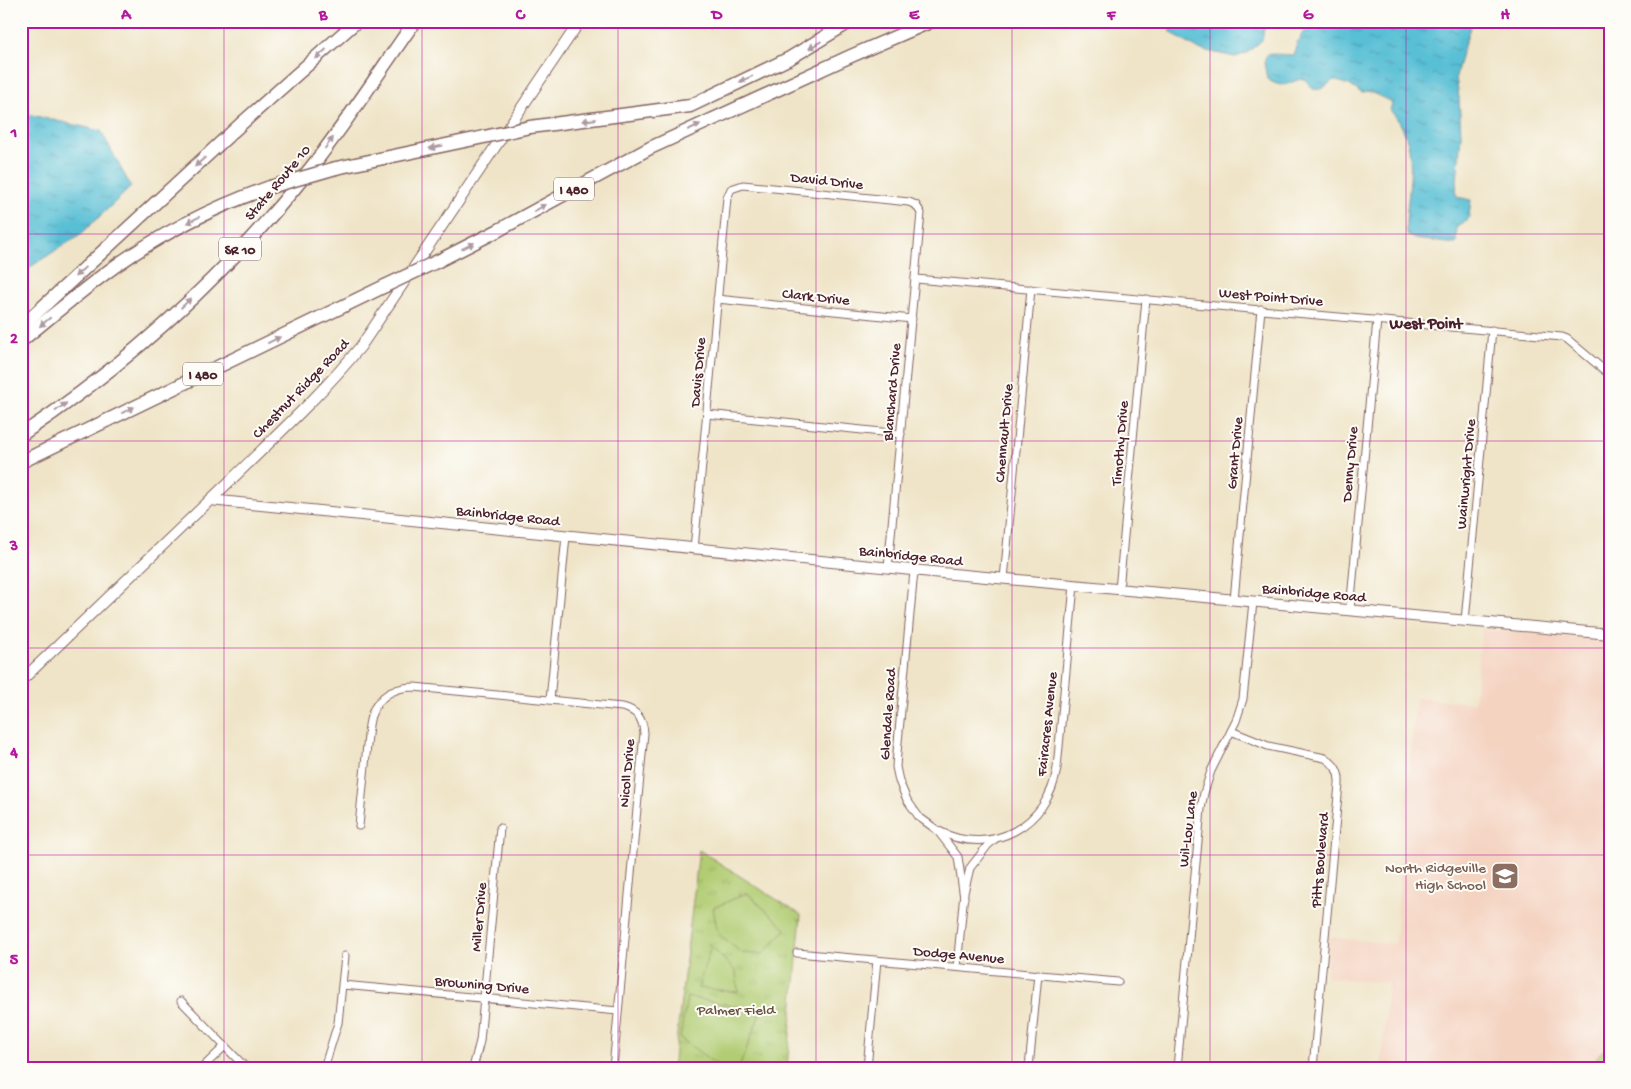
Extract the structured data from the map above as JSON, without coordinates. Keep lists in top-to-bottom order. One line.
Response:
{"streets":{"highway":["State Route 10","I 480","SR 10"],"street":["David Drive","Clark Drive","West Point Drive","Davis Drive","Chestnut Ridge Road","Blanchard Drive","Chennault Drive","Timothy Drive","Grant Drive","Denny Drive","Wainwright Drive","Bainbridge Road","Glendale Road","Fairacres Avenue","Nicoll Drive","Wil-Lou Lane","Pitts Boulevard","Miller Drive","Dodge Avenue","Browning Drive"]},"crossings":[["David Drive","Davis Drive"],["David Drive","Blanchard Drive"],["Clark Drive","Davis Drive"],["Clark Drive","Blanchard Drive"],["West Point Drive","Blanchard Drive"],["West Point Drive","Chennault Drive"],["West Point Drive","Timothy Drive"],["West Point Drive","Grant Drive"],["West Point Drive","Denny Drive"],["West Point Drive","Wainwright Drive"],["Davis Drive","Bainbridge Road"],["Chestnut Ridge Road","Bainbridge Road"],["Blanchard Drive","Bainbridge Road"],["Chennault Drive","Bainbridge Road"],["Timothy Drive","Bainbridge Road"],["Grant Drive","Bainbridge Road"],["Denny Drive","Bainbridge Road"],["Wainwright Drive","Bainbridge Road"],["Bainbridge Road","Glendale Road"],["Bainbridge Road","Fairacres Avenue"],["Bainbridge Road","Wil-Lou Lane"],["Glendale Road","Fairacres Avenue"],["Fairacres Avenue","Dodge Avenue"],["Nicoll Drive","Browning Drive"],["Wil-Lou Lane","Pitts Boulevard"],["Miller Drive","Browning Drive"]],"districts":["West Point"],"parks":["Palmer Field"],"places":{"school or university":["North Ridgeville High School"]},"grid":{"columns":["A","B","C","D","E","F","G","H"],"rows":["1","2","3","4","5"]}}
